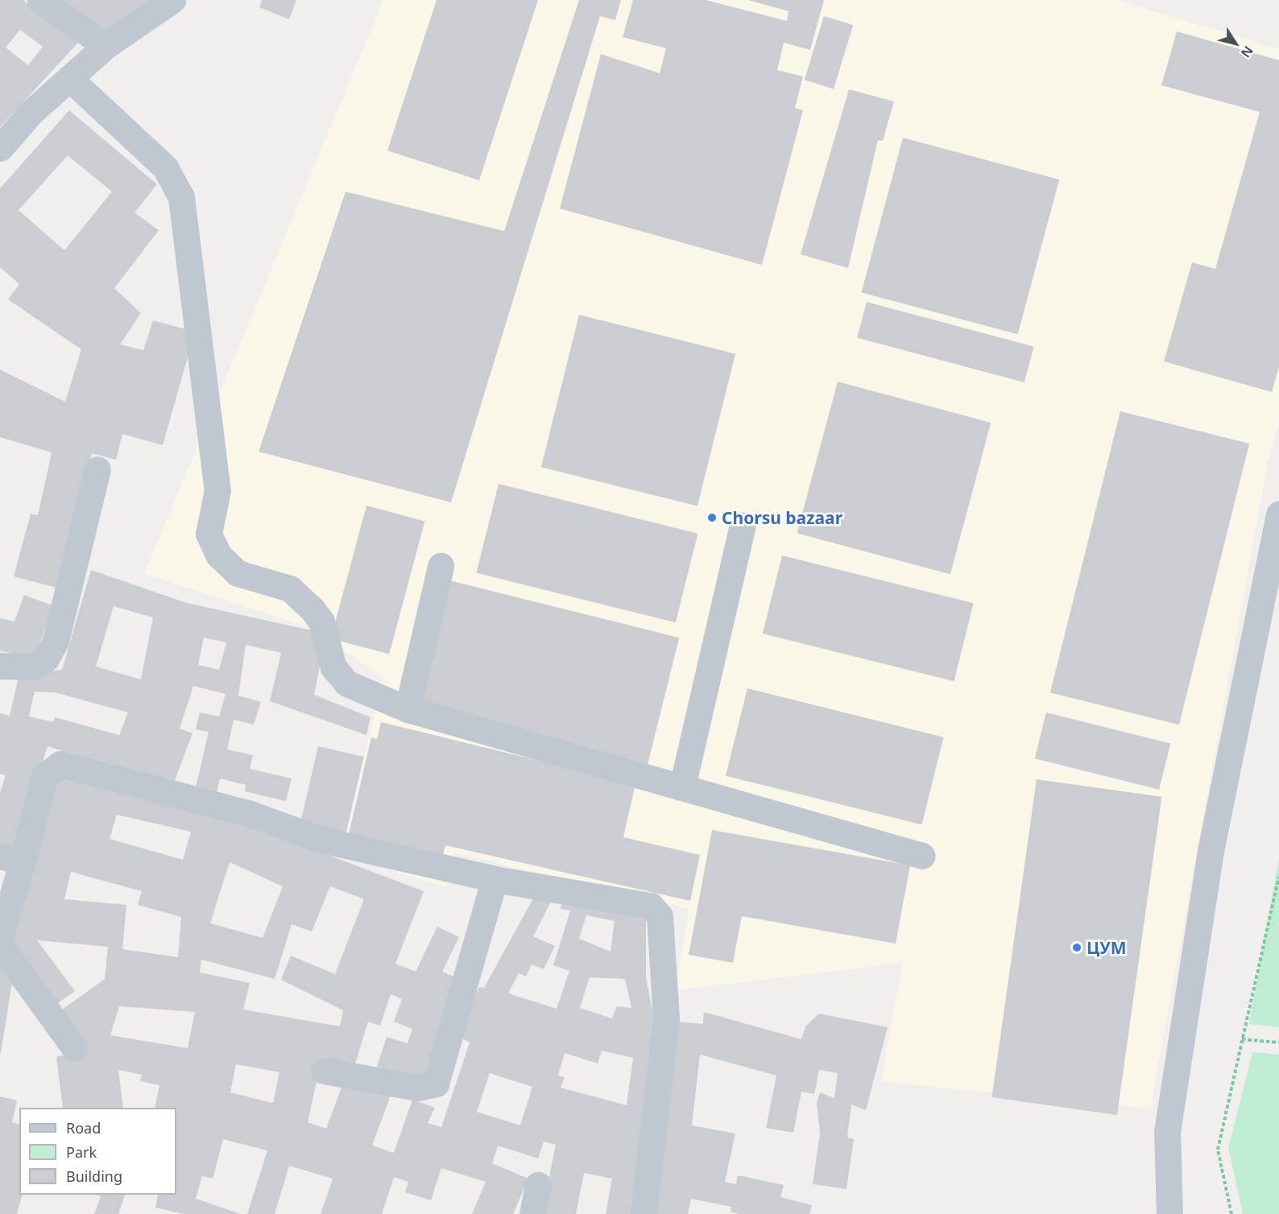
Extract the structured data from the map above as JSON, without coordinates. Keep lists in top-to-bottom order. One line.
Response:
{"places":["Chorsu bazaar","ЦУМ"],"legend":["Road","Park","Building"],"north":"bottom right"}
